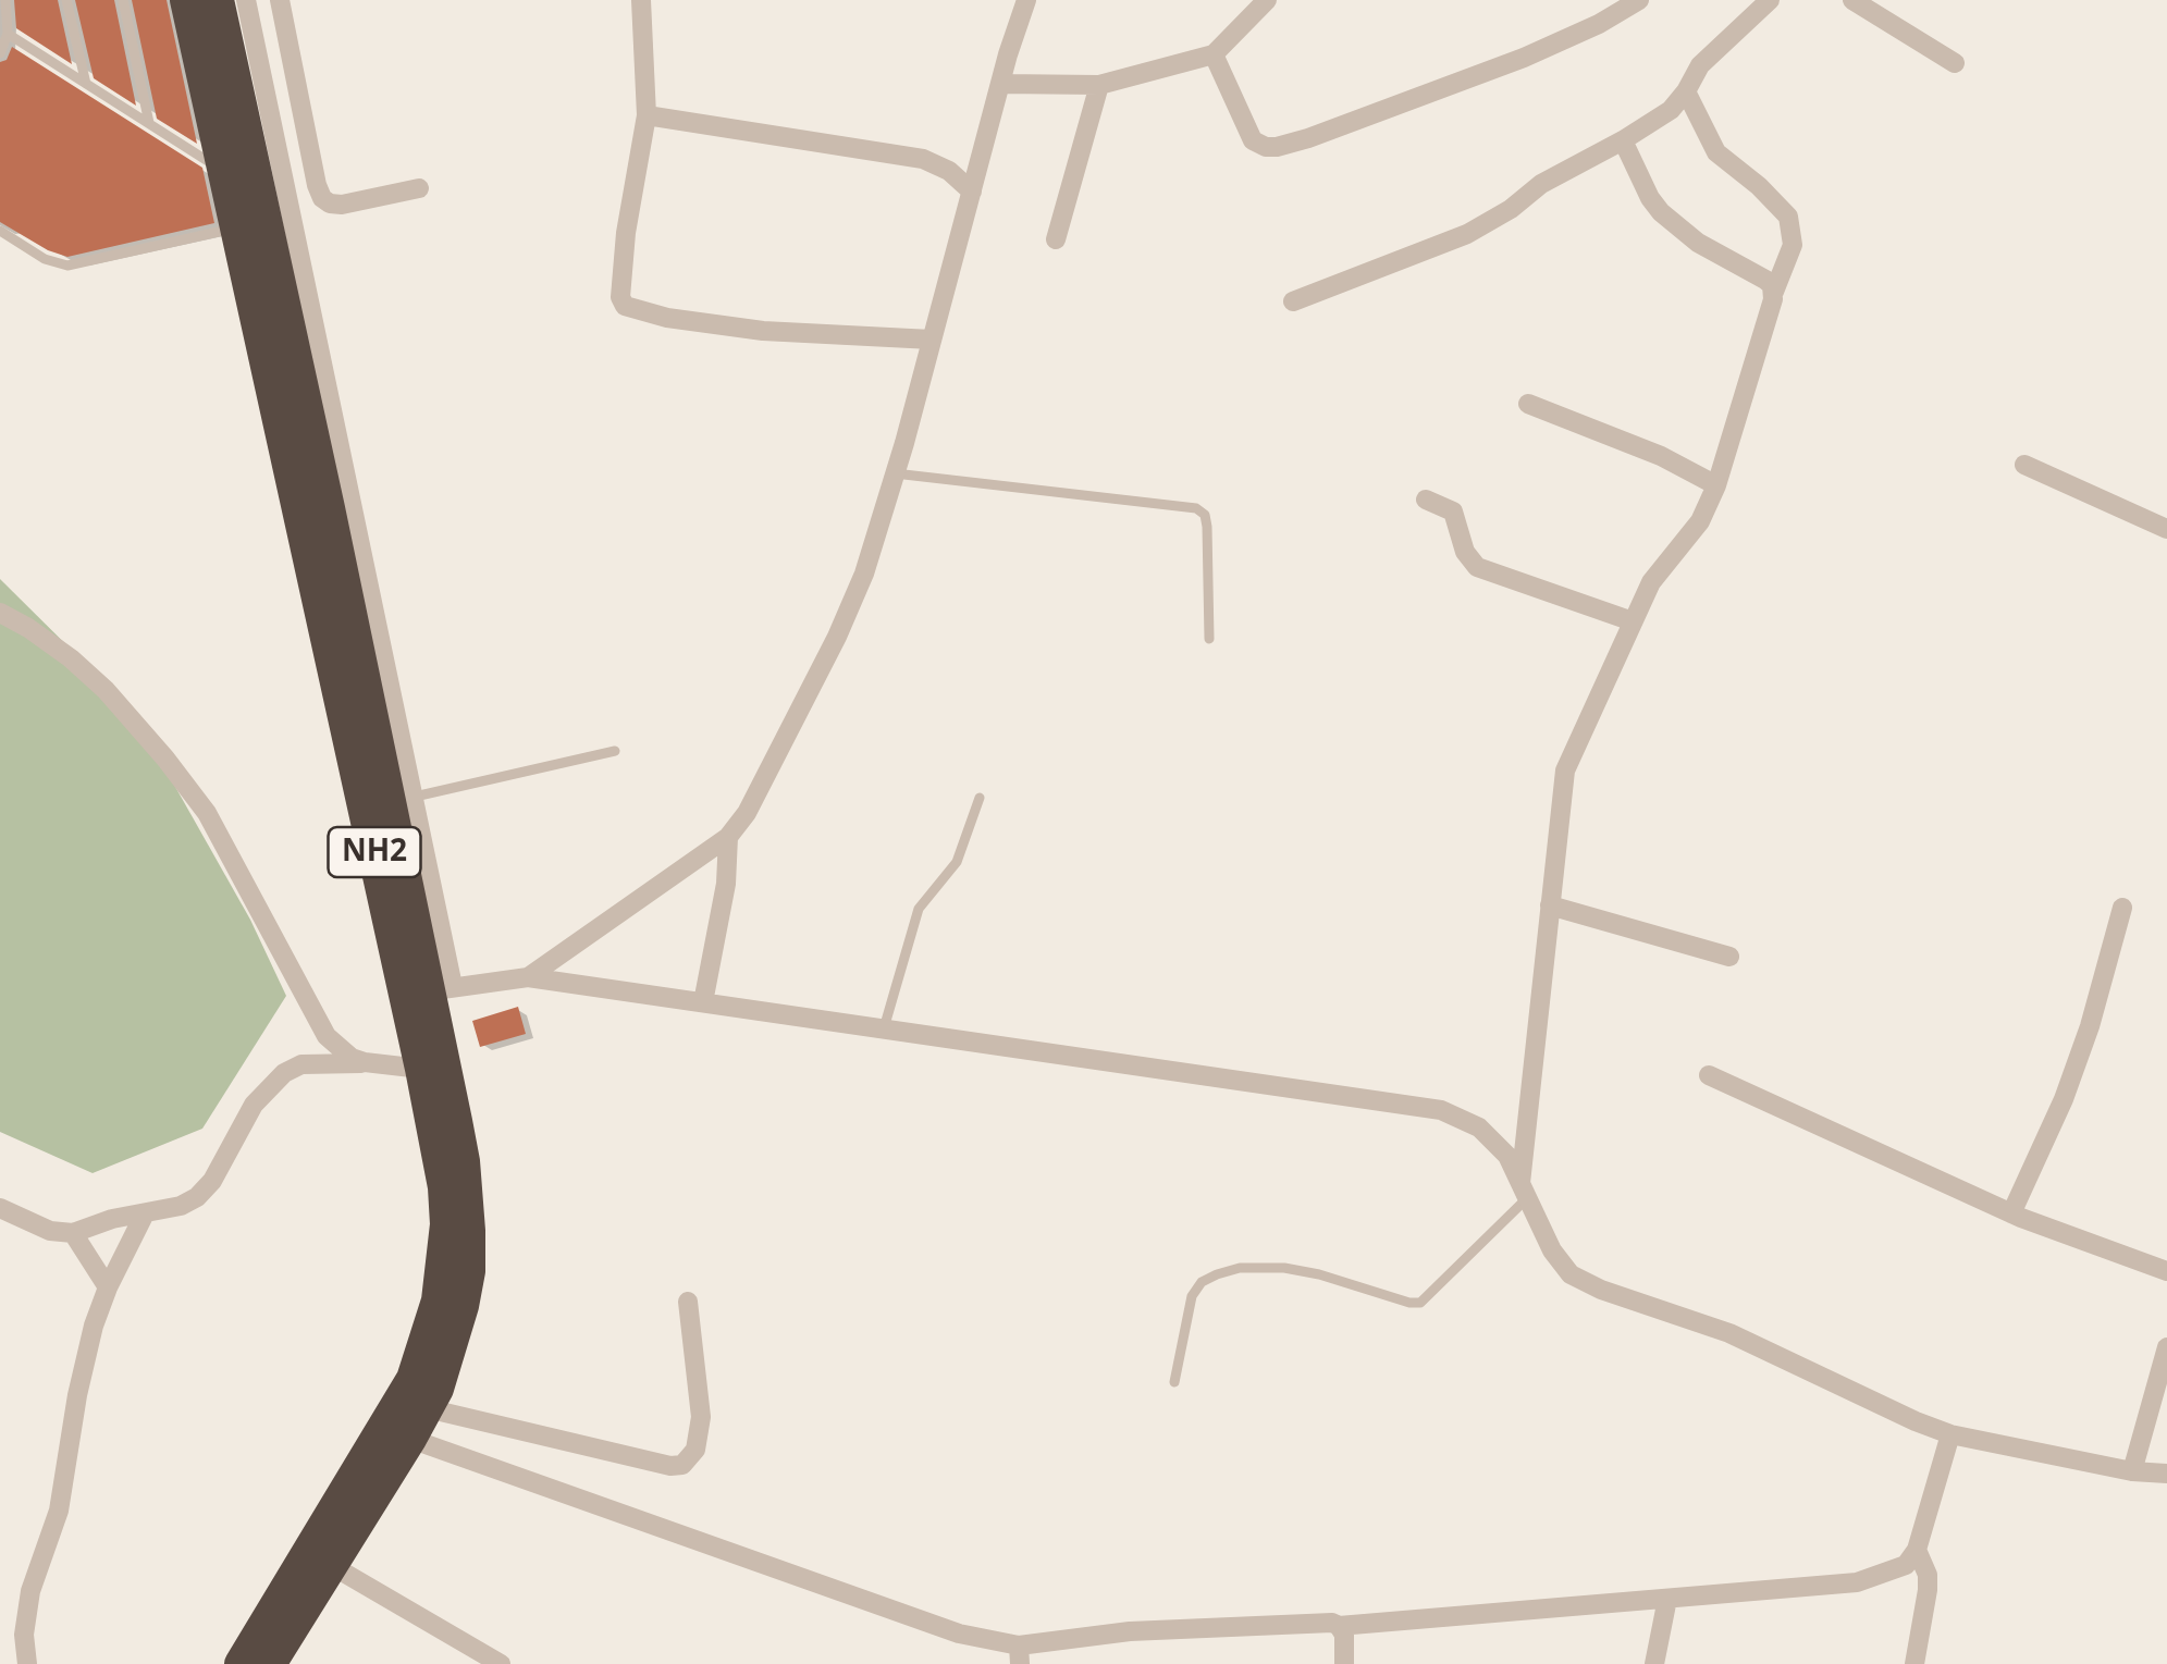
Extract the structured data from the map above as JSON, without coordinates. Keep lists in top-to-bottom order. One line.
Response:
{"streets":{"highway":["NH2"]}}
